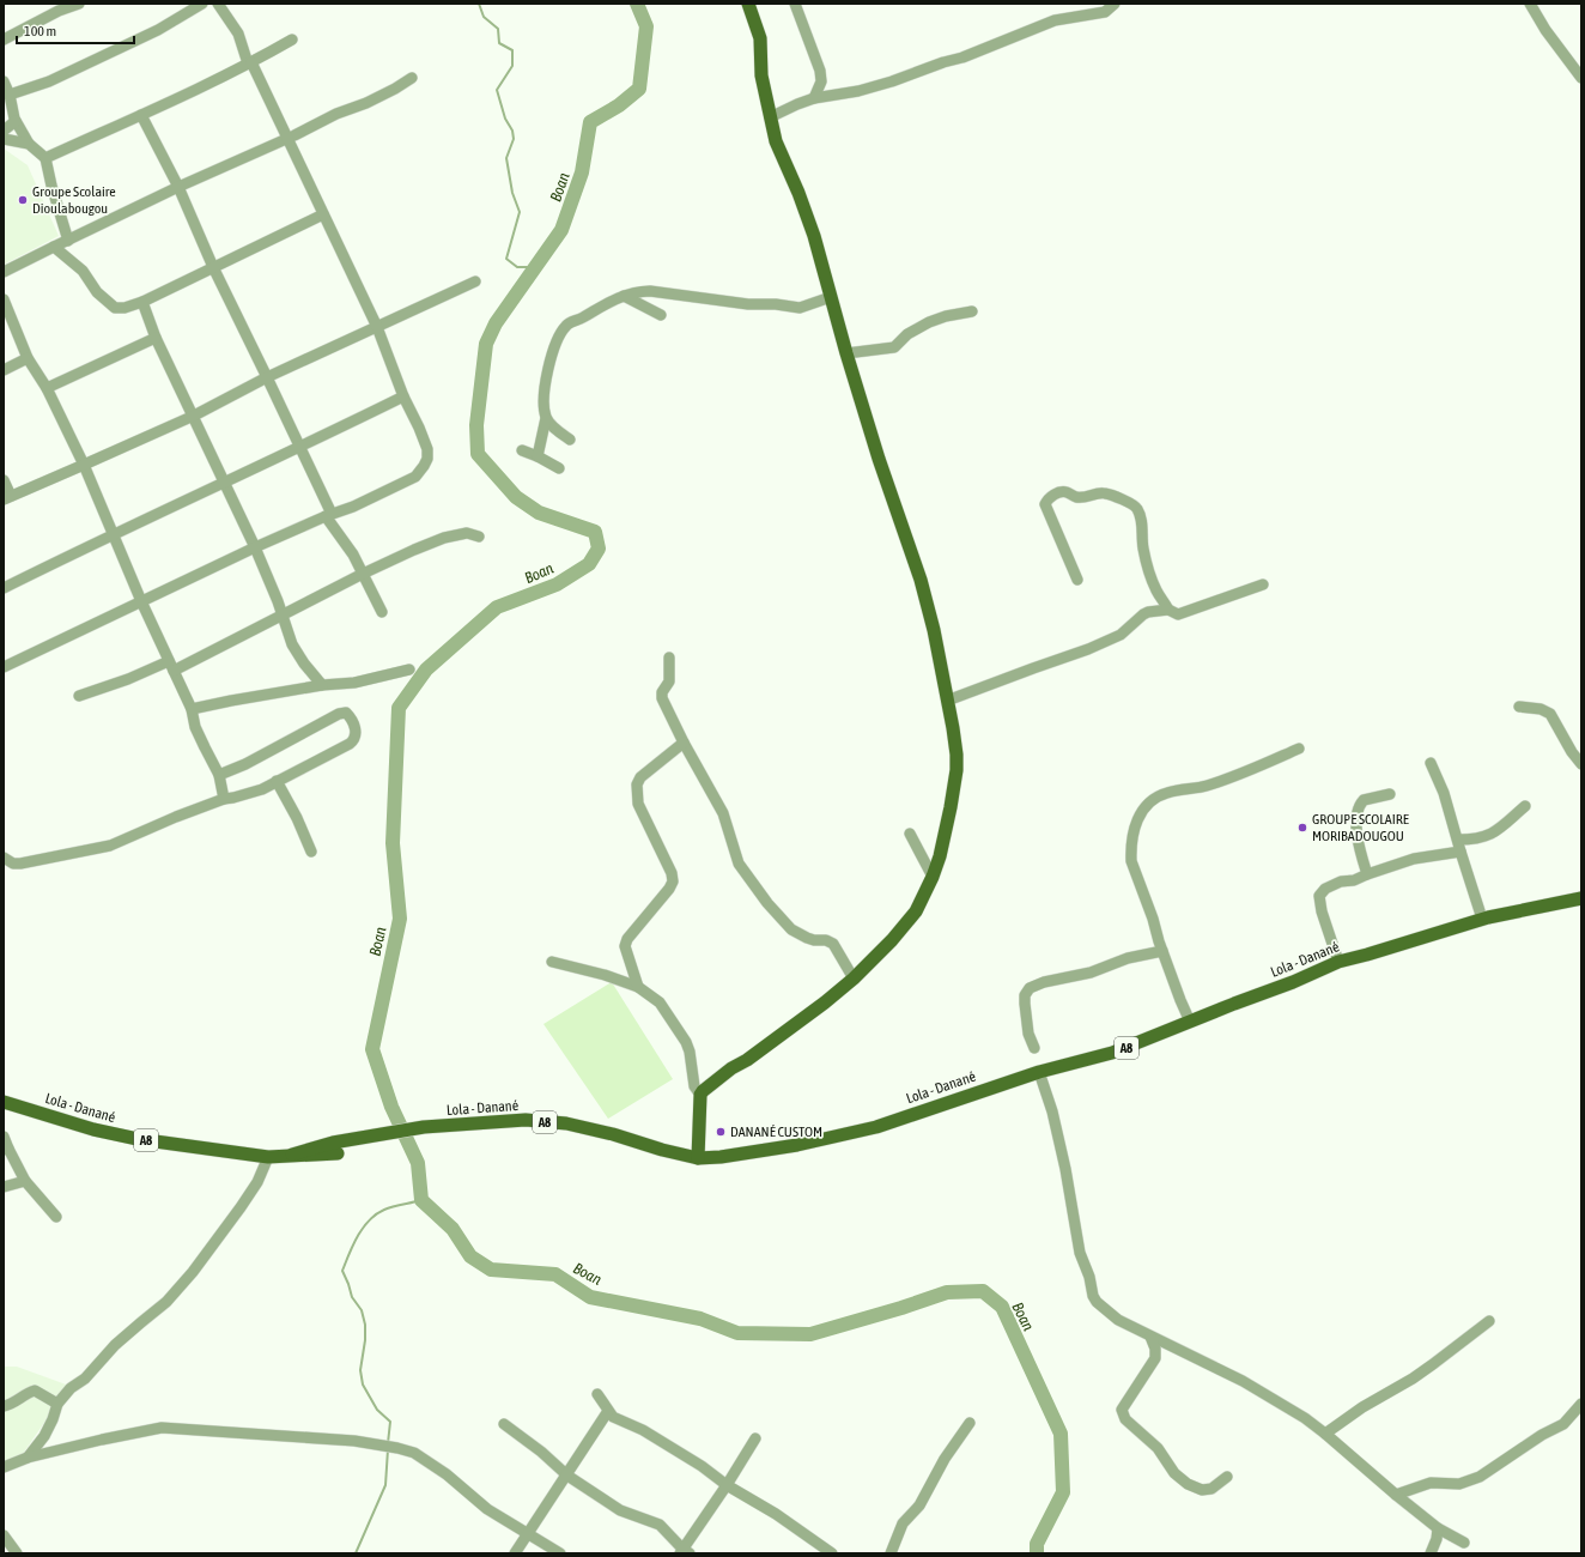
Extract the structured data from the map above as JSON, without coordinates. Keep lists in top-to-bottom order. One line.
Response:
{"streets":{"main road":["Lola - Danané","A8"]},"water":["Boan"],"places":["Groupe Scolaire Dioulabougou","GROUPE SCOLAIRE MORIBADOUGOU","DANANÉ CUSTOM"],"scale_bar":"100 m"}
